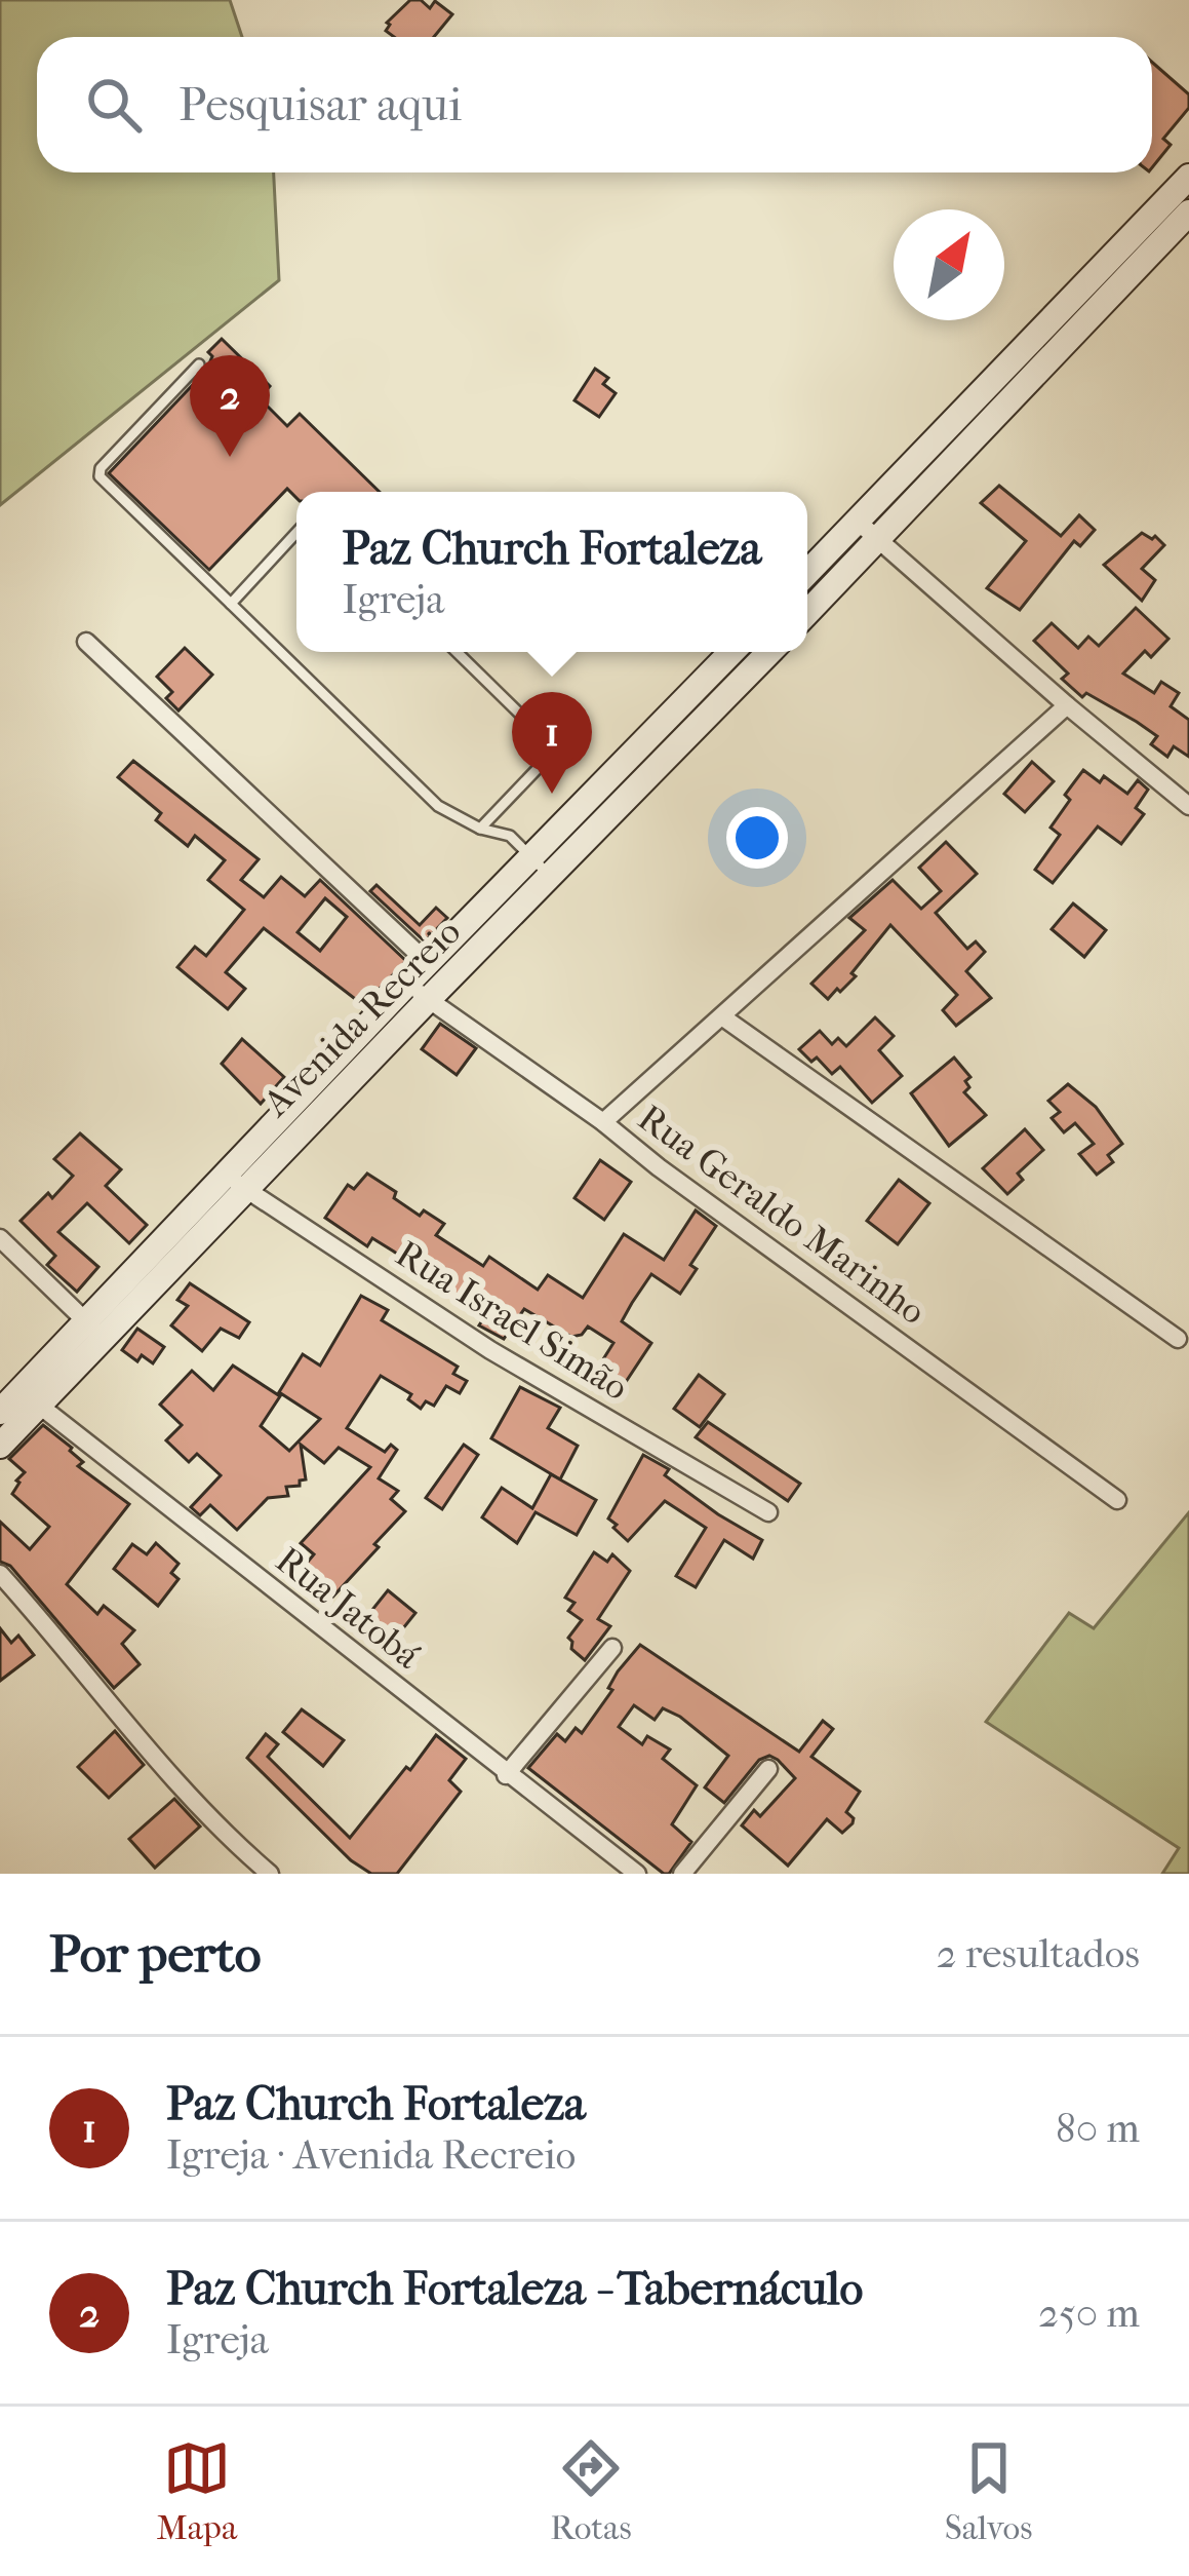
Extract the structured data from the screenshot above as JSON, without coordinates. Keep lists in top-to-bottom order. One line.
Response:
{"streets":{"main road":["Avenida Recreio"],"street":["Rua Geraldo Marinho","Rua Israel Simão","Rua Jatobá"]},"crossings":[["Avenida Recreio","Rua Geraldo Marinho"],["Avenida Recreio","Rua Israel Simão"],["Avenida Recreio","Rua Jatobá"]],"north":"top right","page":{"search":"Pesquisar aqui","pins":["2","1"],"popup":["Paz Church Fortaleza","Igreja"],"heading":["Por perto","2 resultados"],"list":[{"mark":"1","name":"Paz Church Fortaleza","note":"Igreja · Avenida Recreio","value":"80 m"},{"mark":"2","name":"Paz Church Fortaleza - Tabernáculo","note":"Igreja","value":"250 m"}],"nav":["Mapa","Rotas","Salvos"]}}
